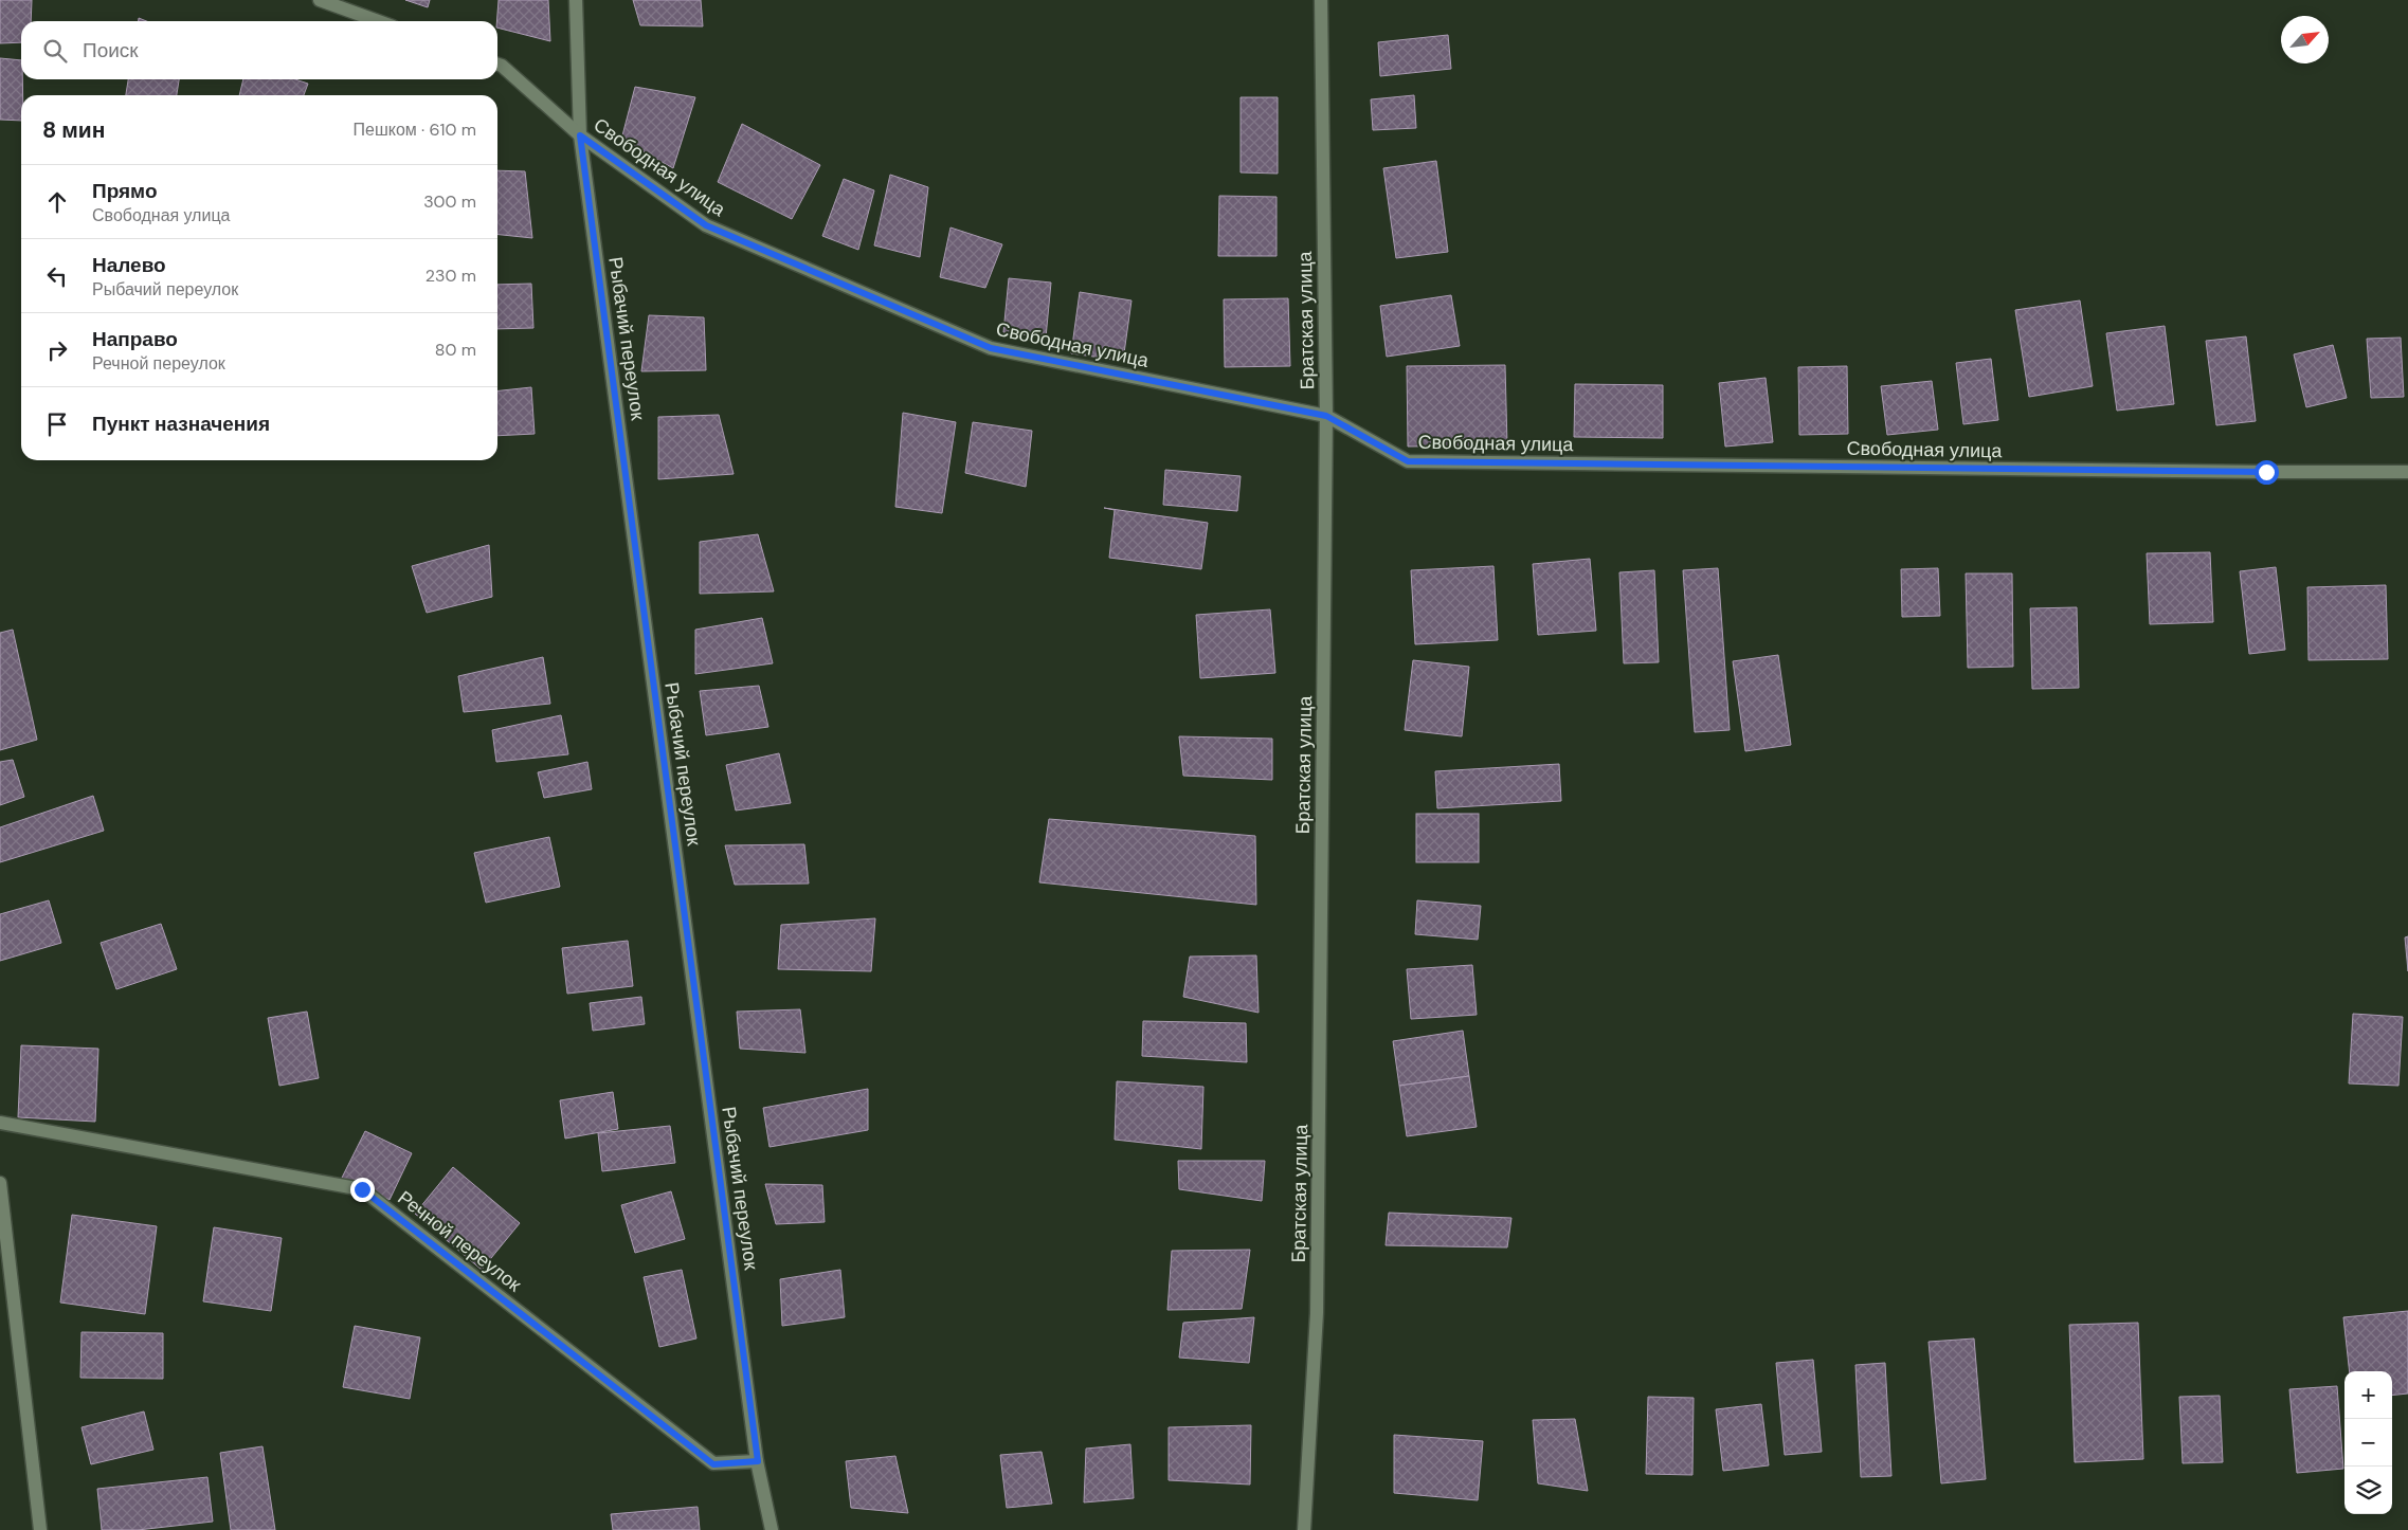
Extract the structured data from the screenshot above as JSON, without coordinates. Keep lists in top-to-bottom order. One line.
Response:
{"streets":{"street":["Свободная улица","Братская улица","Рыбачий переулок","Речной переулок"]},"crossings":[["Свободная улица","Братская улица"],["Свободная улица","Рыбачий переулок"],["Рыбачий переулок","Речной переулок"]],"north":"top right","page":{"search":"Поиск","heading":["8 мин","Пешком · 610 m"],"list":[["Прямо","Свободная улица","300 m"],["Налево","Рыбачий переулок","230 m"],["Направо","Речной переулок","80 m"],"Пункт назначения"],"map_buttons":["+","−"]}}
